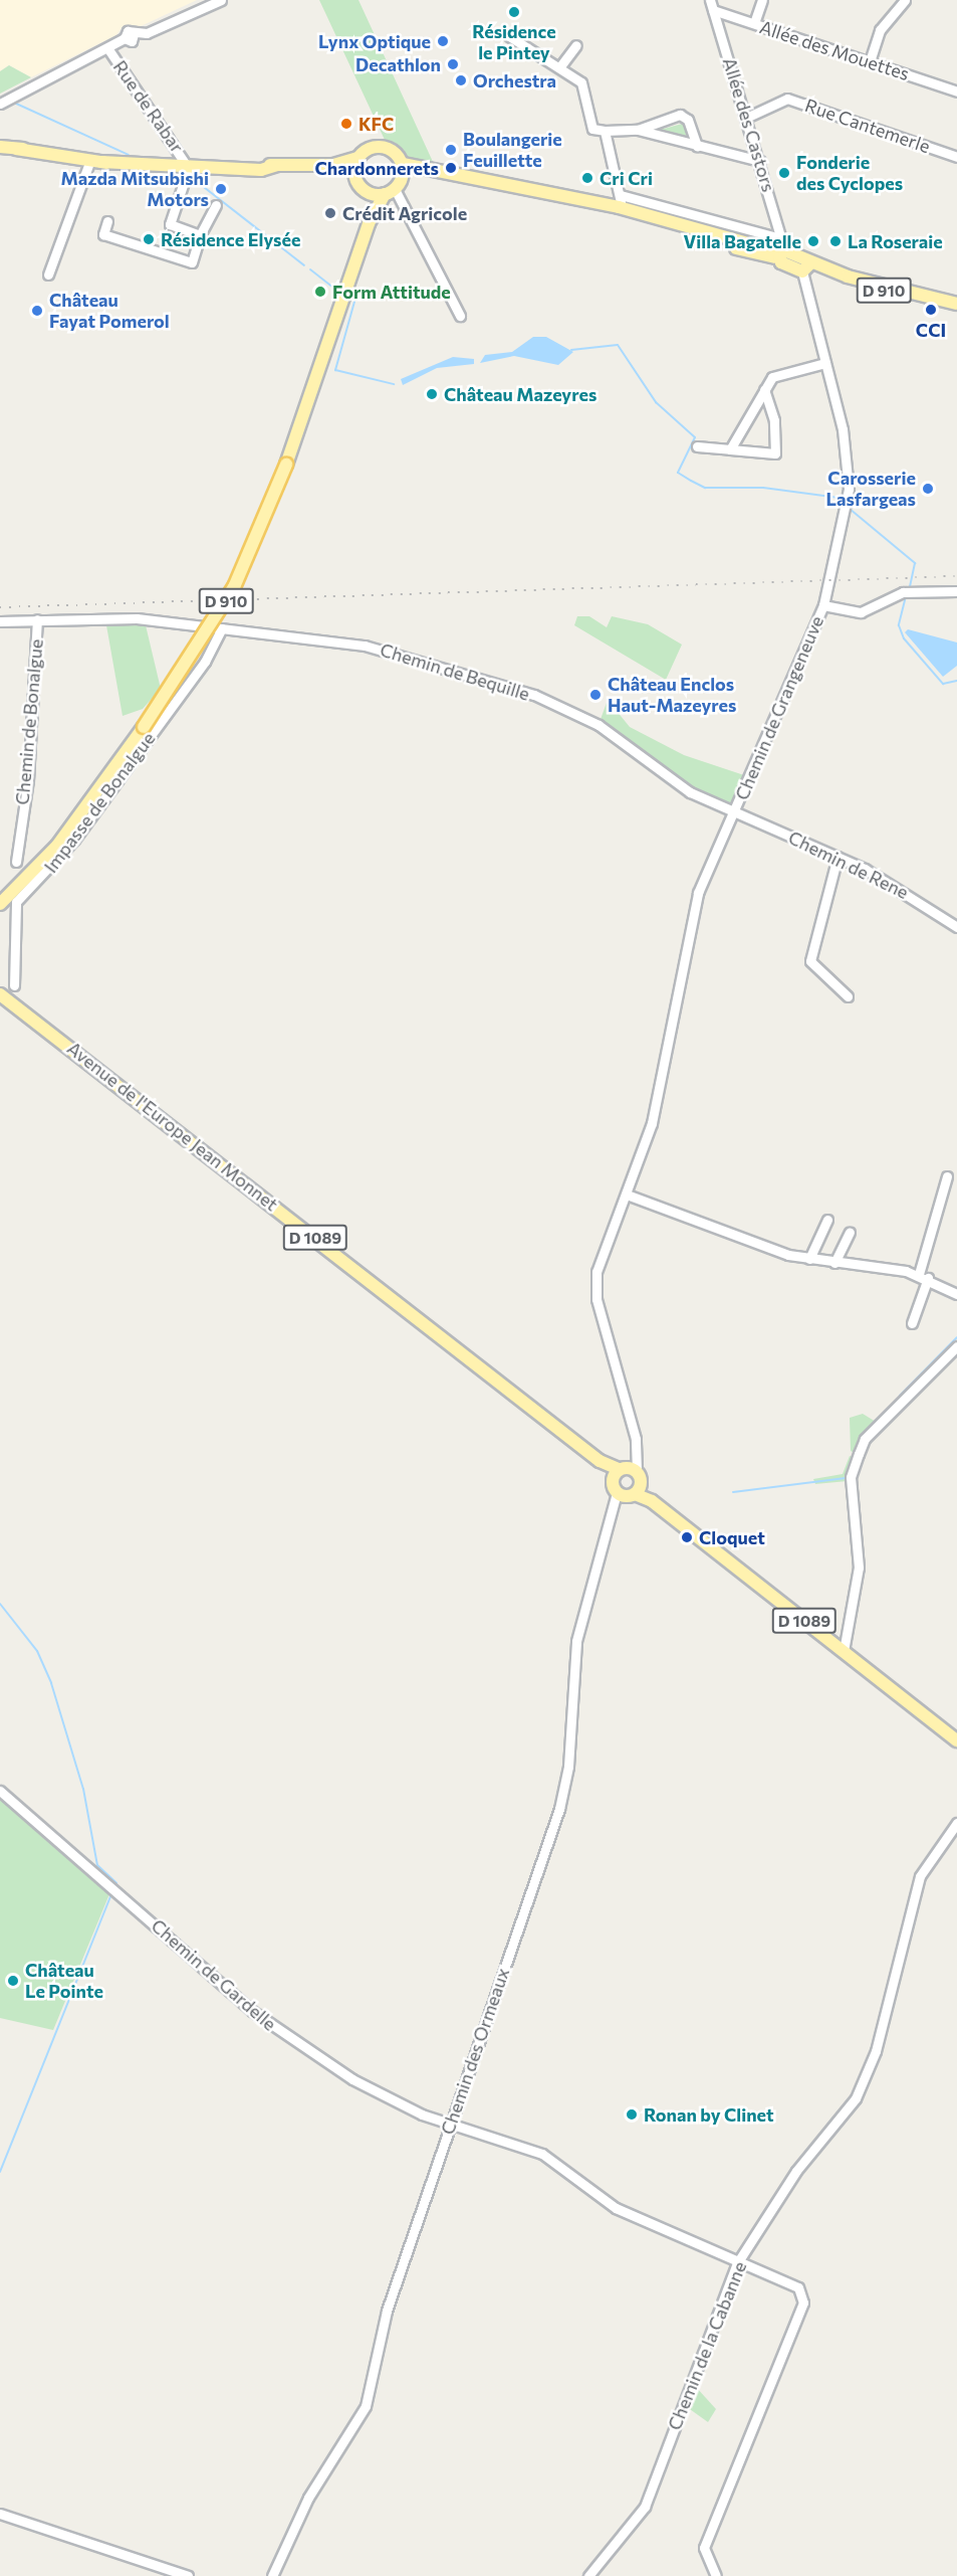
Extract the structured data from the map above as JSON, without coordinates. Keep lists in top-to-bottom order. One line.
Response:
{"streets":{"main road":["D 910","Avenue de l'Europe Jean Monnet","D 1089"],"street":["Allée des Mouettes","Rue de Rabar","Allée des Castors","Rue Cantemerle","Chemin de Bequille","Chemin de Grangeneuve","Chemin de Bonalgue","Impasse de Bonalgue","Chemin de Rene","Chemin de Gardelle","Chemin des Ormeaux","Chemin de la Cabanne"]},"crossings":[["Allée des Mouettes","Allée des Castors"],["Allée des Castors","Rue Cantemerle"],["D 910","Chemin de Grangeneuve"],["Chemin de Bequille","Chemin de Grangeneuve"],["Chemin de Bequille","Chemin de Bonalgue"],["Chemin de Bequille","Impasse de Bonalgue"],["Chemin de Bequille","Chemin de Rene"],["Chemin de Grangeneuve","Chemin de Rene"],["Chemin de Grangeneuve","Avenue de l'Europe Jean Monnet"],["Avenue de l'Europe Jean Monnet","D 1089"],["D 1089","Chemin des Ormeaux"],["Chemin de Gardelle","Chemin des Ormeaux"],["Chemin de Gardelle","Chemin de la Cabanne"]],"places":["Résidence le Pintey","Lynx Optique","Decathlon","Orchestra","KFC","Boulangerie Feuillette","Chardonnerets","Fonderie des Cyclopes","Cri Cri","Mazda Mitsubishi Motors","Crédit Agricole","Résidence Elysée","Villa Bagatelle","La Roseraie","Form Attitude","CCI","Château Fayat Pomerol","Château Mazeyres","Carosserie Lasfargeas","Château Enclos Haut-Mazeyres","Cloquet","Château Le Pointe","Ronan by Clinet"]}
